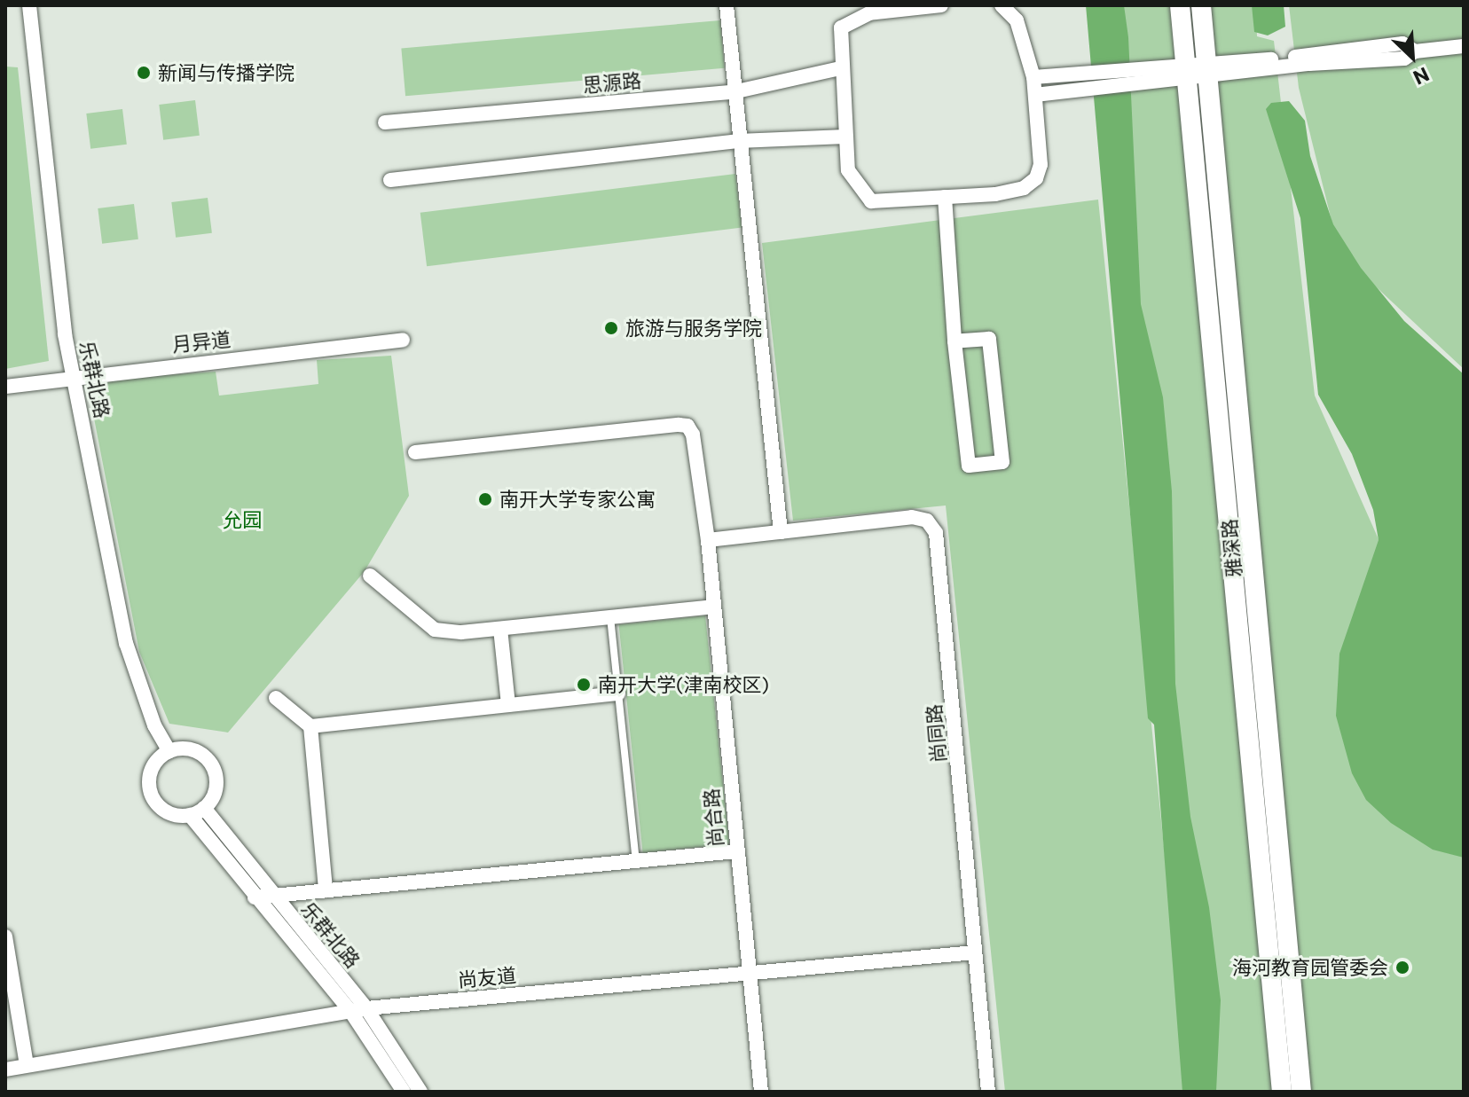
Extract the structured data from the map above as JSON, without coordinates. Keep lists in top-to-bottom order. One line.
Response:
{"streets":{"main road":["雅深路"],"street":["思源路","月异道","乐群北路","尚同路","尚合路","尚友道"]},"crossings":[["月异道","乐群北路"],["乐群北路","尚友道"],["尚同路","尚合路"],["尚同路","尚友道"],["尚合路","尚友道"]],"parks":["允园"],"places":["新闻与传播学院","旅游与服务学院","南开大学专家公寓","南开大学(津南校区)","海河教育园管委会"],"north":"bottom right"}
